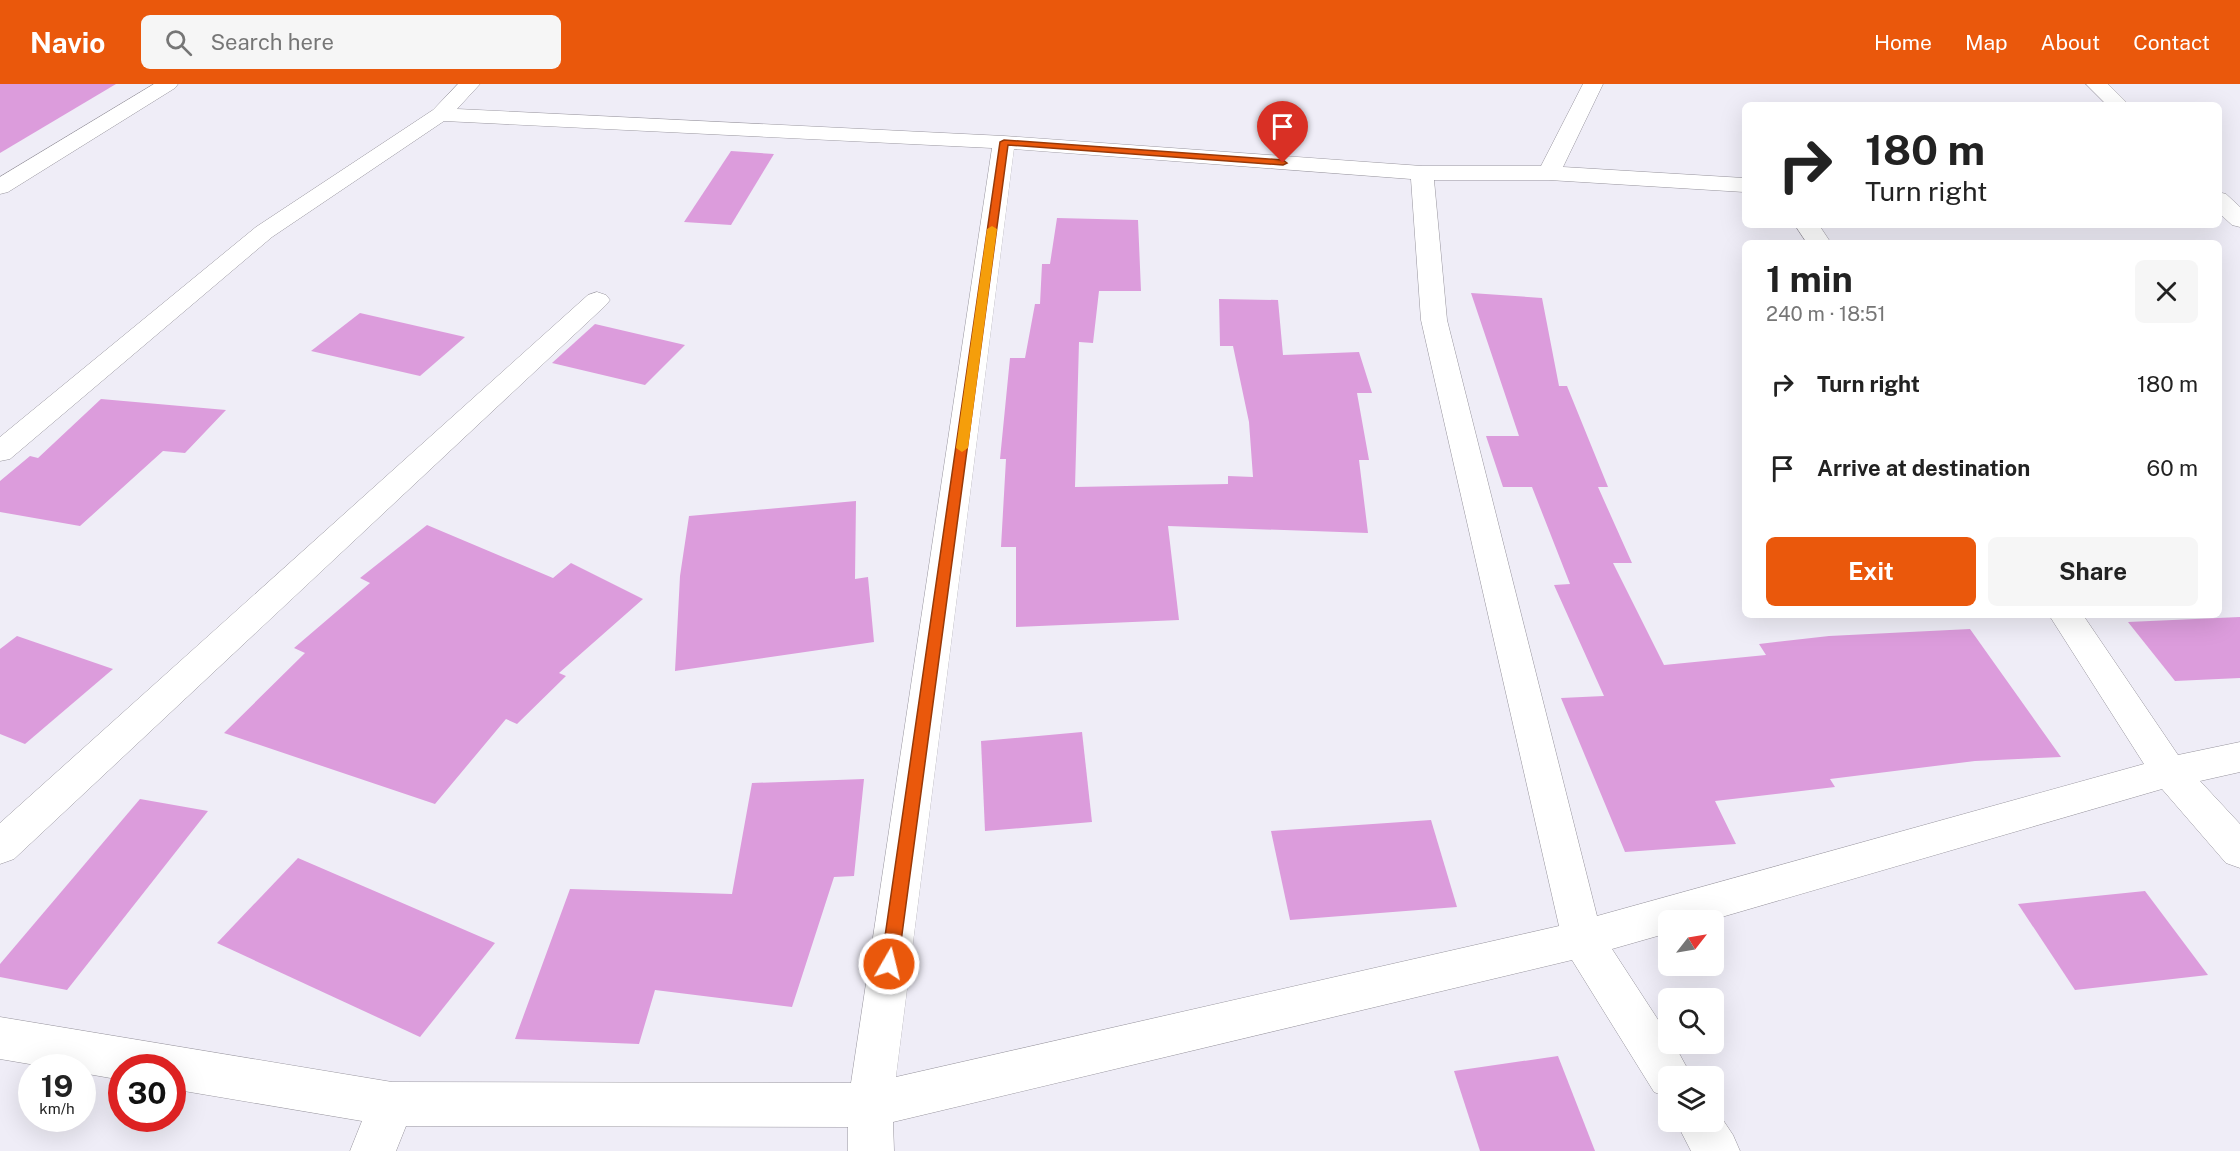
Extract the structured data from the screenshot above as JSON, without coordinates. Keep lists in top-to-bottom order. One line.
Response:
{"north":"top right","page":{"header":"Navio","search":"Search here","nav":["Home","Map","About","Contact"],"turn":["180 m","Turn right"],"heading":["1 min","240 m · 18:51"],"list":[{"name":"Turn right","value":"180 m"},{"name":"Arrive at destination","value":"60 m"}],"buttons":["Exit","Share"],"speed":"19 km/h","limit":"30"}}
